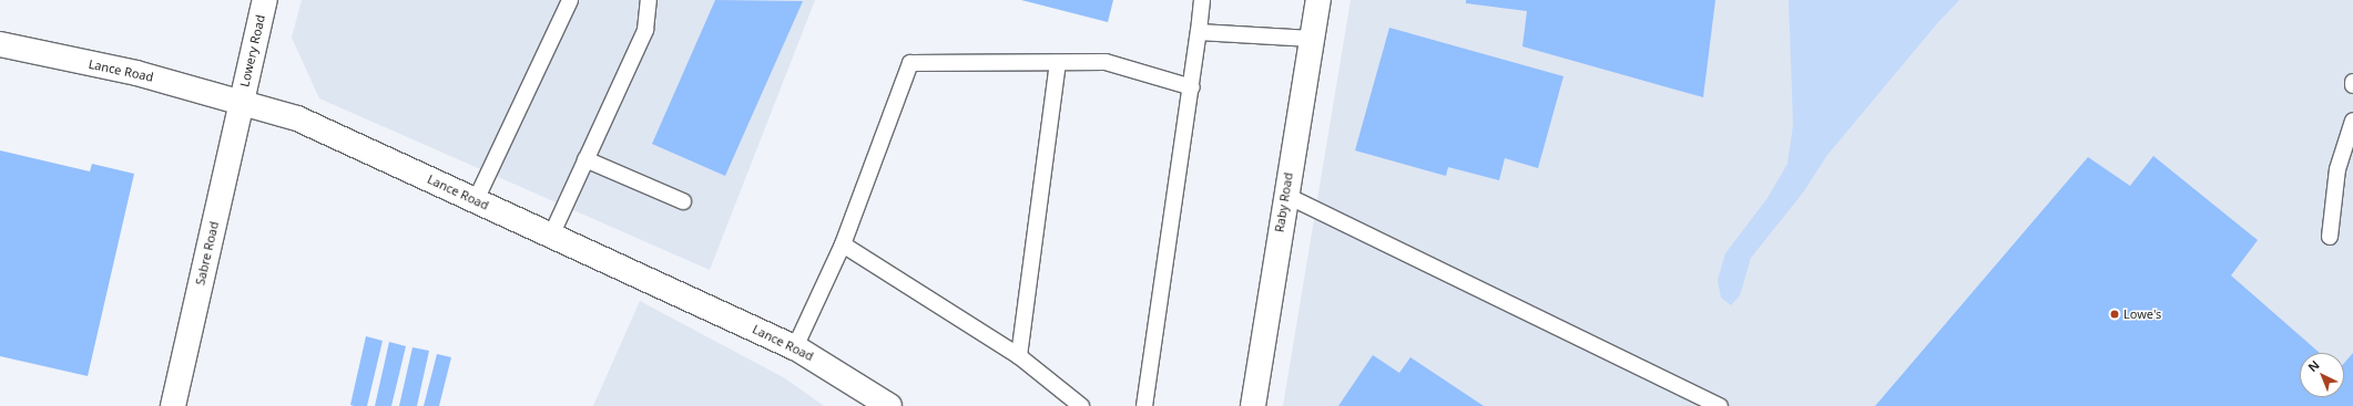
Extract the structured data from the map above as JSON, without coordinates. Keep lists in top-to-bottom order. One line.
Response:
{"streets":{"street":["Lowery Road","Lance Road","Raby Road","Sabre Road"]},"crossings":[["Lowery Road","Lance Road"],["Lowery Road","Sabre Road"],["Lance Road","Sabre Road"]],"places":["Lowe's"],"north":"top left"}
